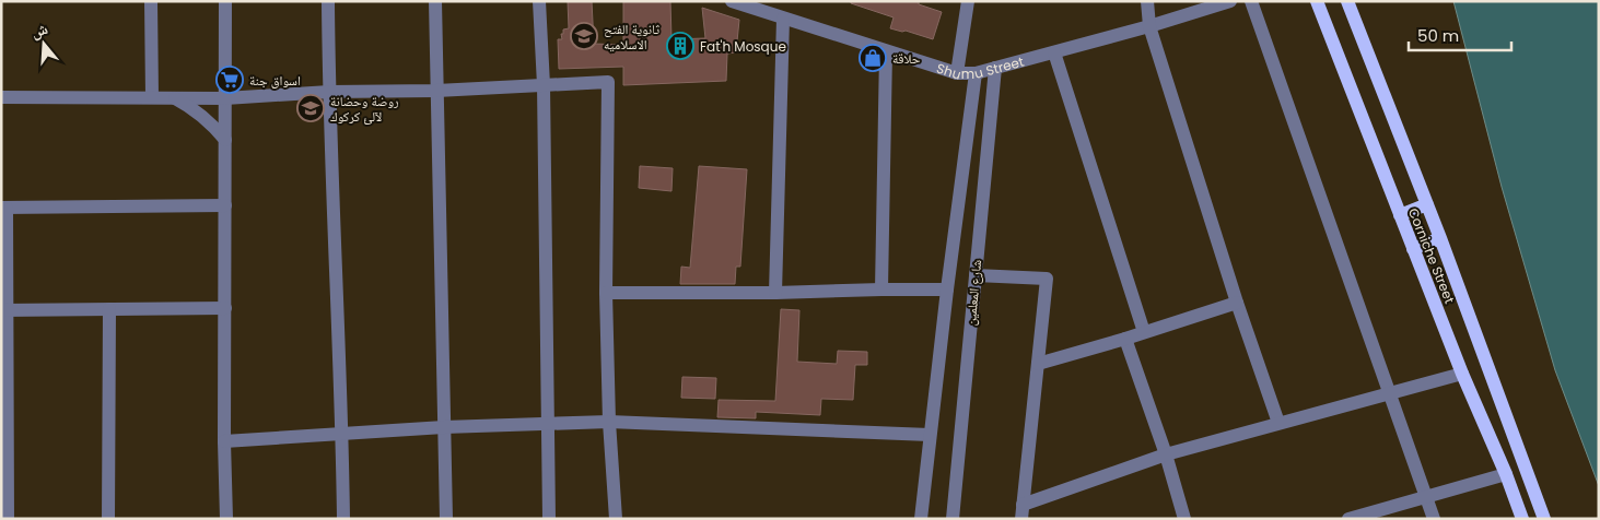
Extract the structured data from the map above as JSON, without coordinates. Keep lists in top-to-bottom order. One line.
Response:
{"streets":{"main road":["Corniche Street"],"street":["Shumu Street","شارع المعلمين"]},"crossings":[["Shumu Street","شارع المعلمين"]],"places":{"school or university":["ثانوية الفتح الاسلاميه","روضة وحضانة لآلئ كركوك"],"building":["Fat'h Mosque"],"shop":["حلاقة"],"supermarket":["اسواق جنة"]},"scale_bar":"50 m","north":"top"}
